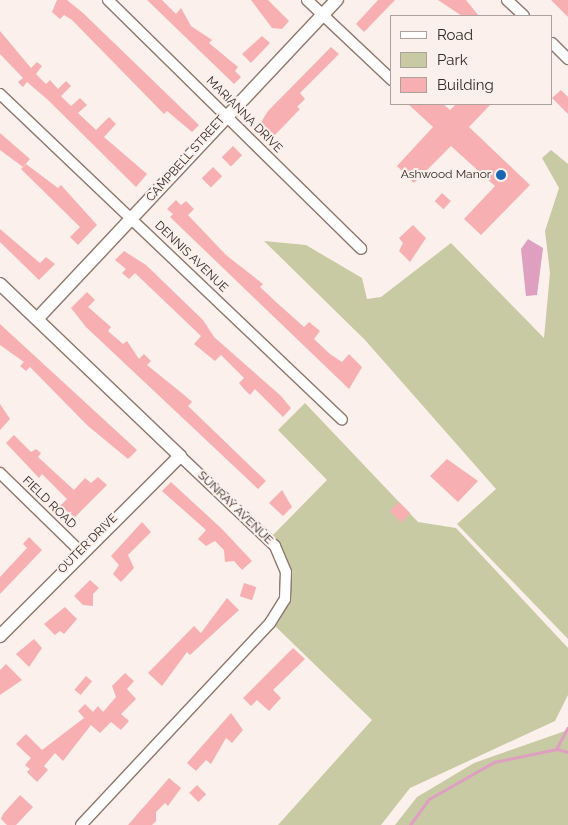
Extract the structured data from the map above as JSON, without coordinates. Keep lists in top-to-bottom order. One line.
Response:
{"streets":{"street":["MARIANNA DRIVE","CAMPBELL STREET","DENNIS AVENUE","FIELD ROAD","SUNRAY AVENUE","OUTER DRIVE"]},"crossings":[["MARIANNA DRIVE","CAMPBELL STREET"],["CAMPBELL STREET","DENNIS AVENUE"],["CAMPBELL STREET","SUNRAY AVENUE"],["FIELD ROAD","OUTER DRIVE"],["SUNRAY AVENUE","OUTER DRIVE"]],"places":["Ashwood Manor"],"legend":["Road","Park","Building"]}
